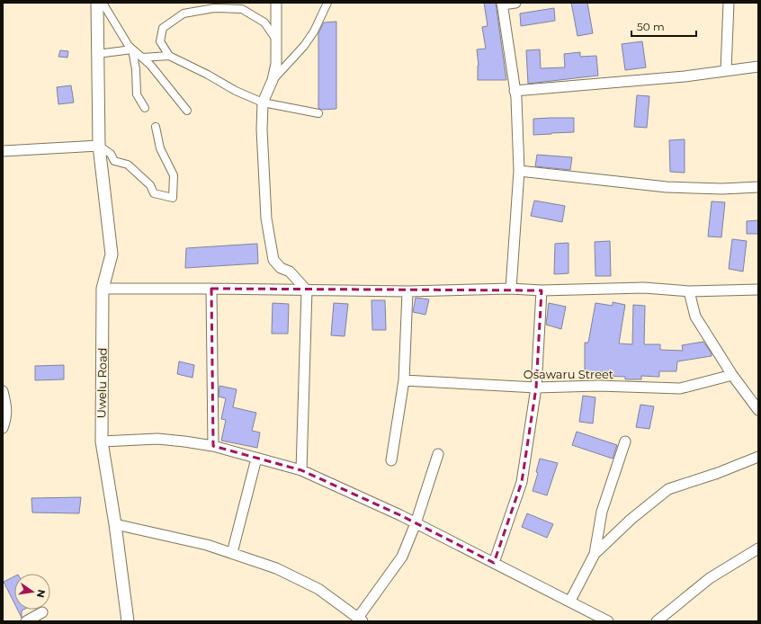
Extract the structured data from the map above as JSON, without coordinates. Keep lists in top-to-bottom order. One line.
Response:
{"streets":{"street":["Osawaru Street","Uwelu Road"]},"scale_bar":"50 m","north":"right"}
